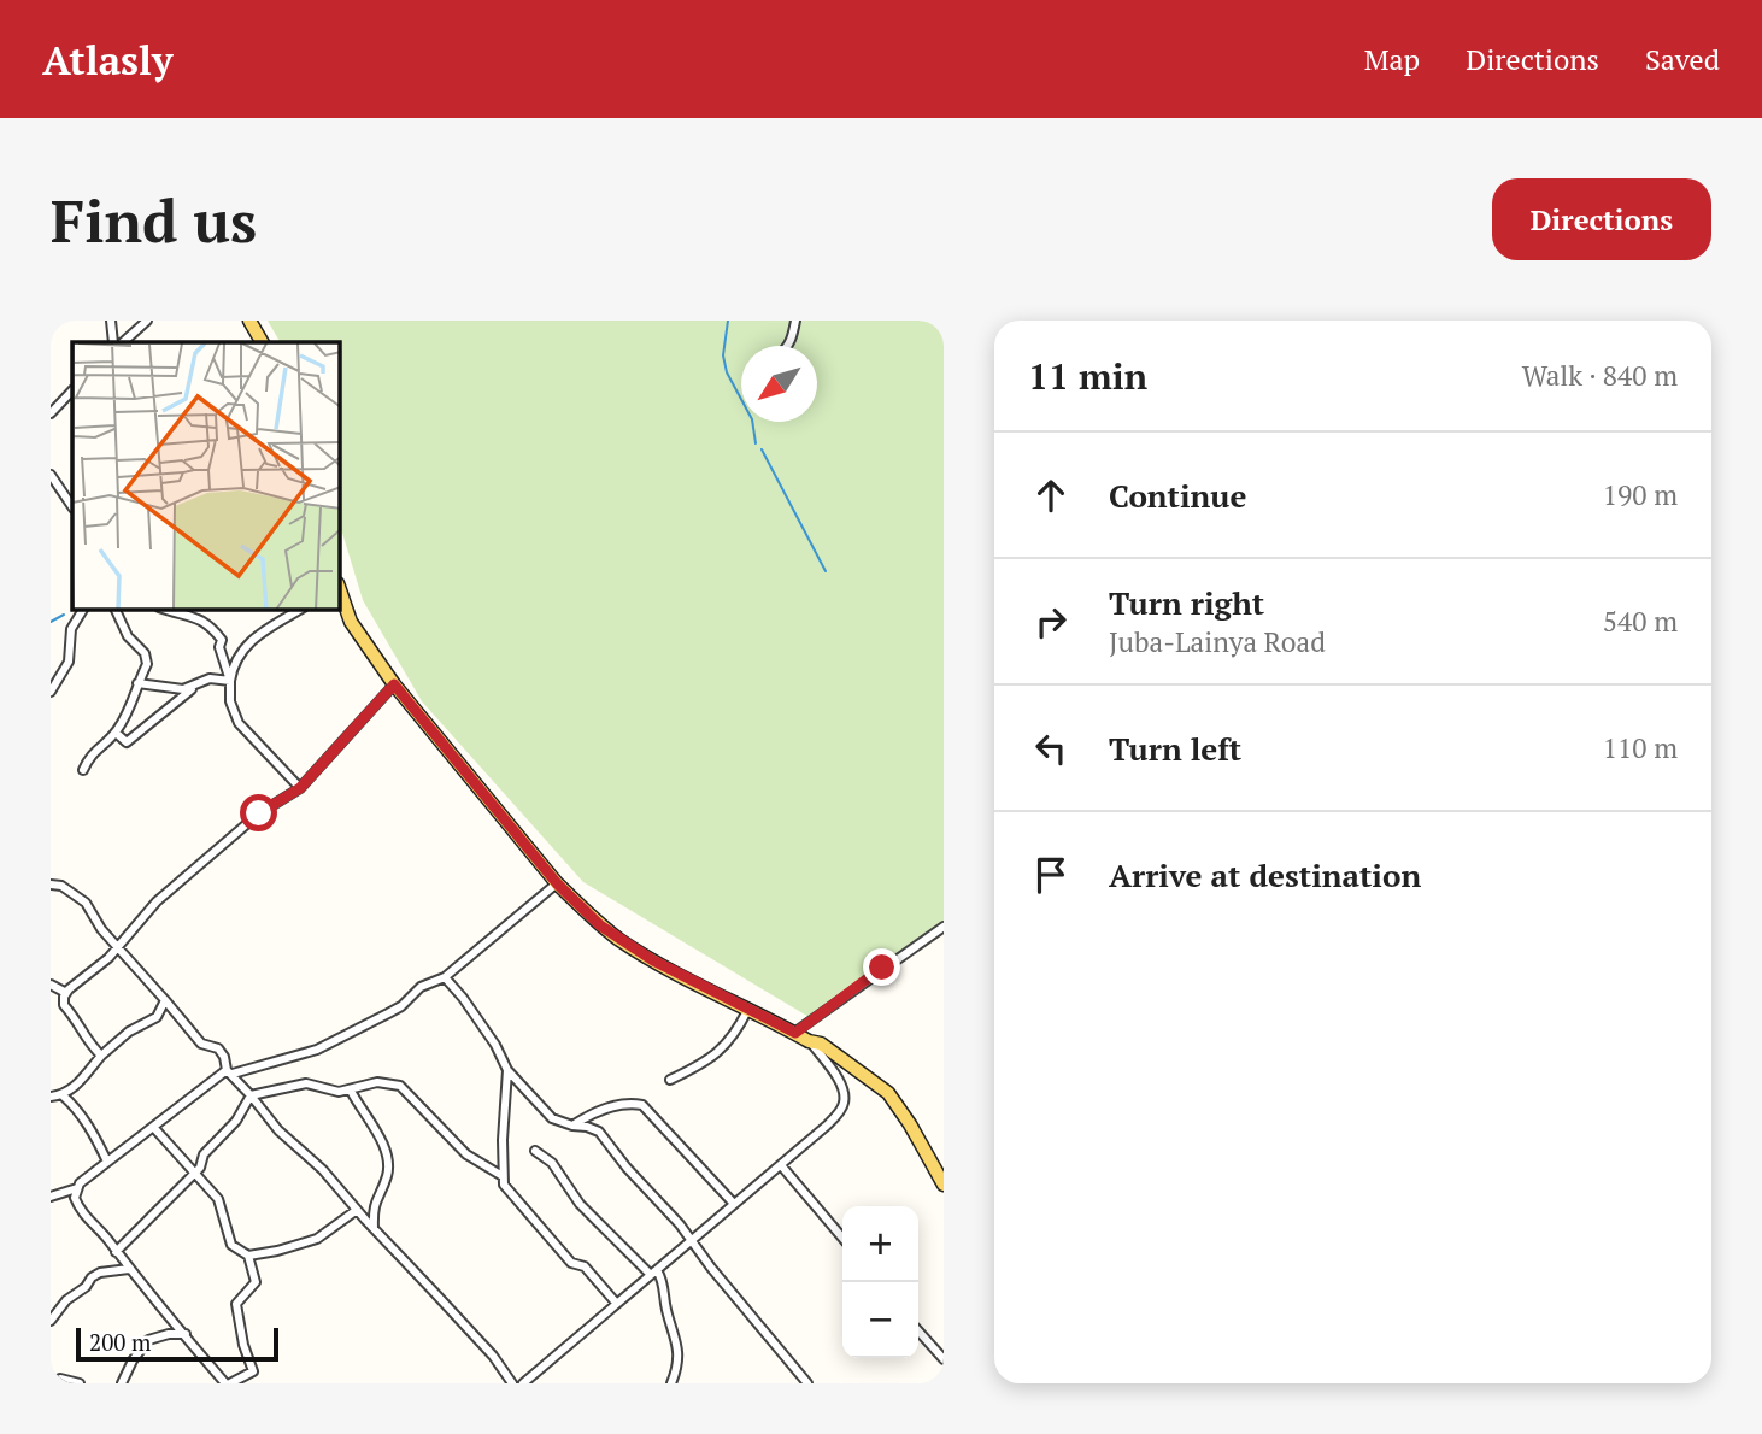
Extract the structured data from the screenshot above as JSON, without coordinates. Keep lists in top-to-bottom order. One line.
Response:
{"scale_bar":"200 m","north":"bottom left","page":{"header":"Atlasly","nav":["Map","Directions","Saved"],"buttons":"Directions","title":"Find us","heading":["11 min","Walk · 840 m"],"list":[["Continue","190 m"],["Turn right","Juba-Lainya Road","540 m"],["Turn left","110 m"],"Arrive at destination"],"map_buttons":["+","−"],"scale":"200 m"}}
